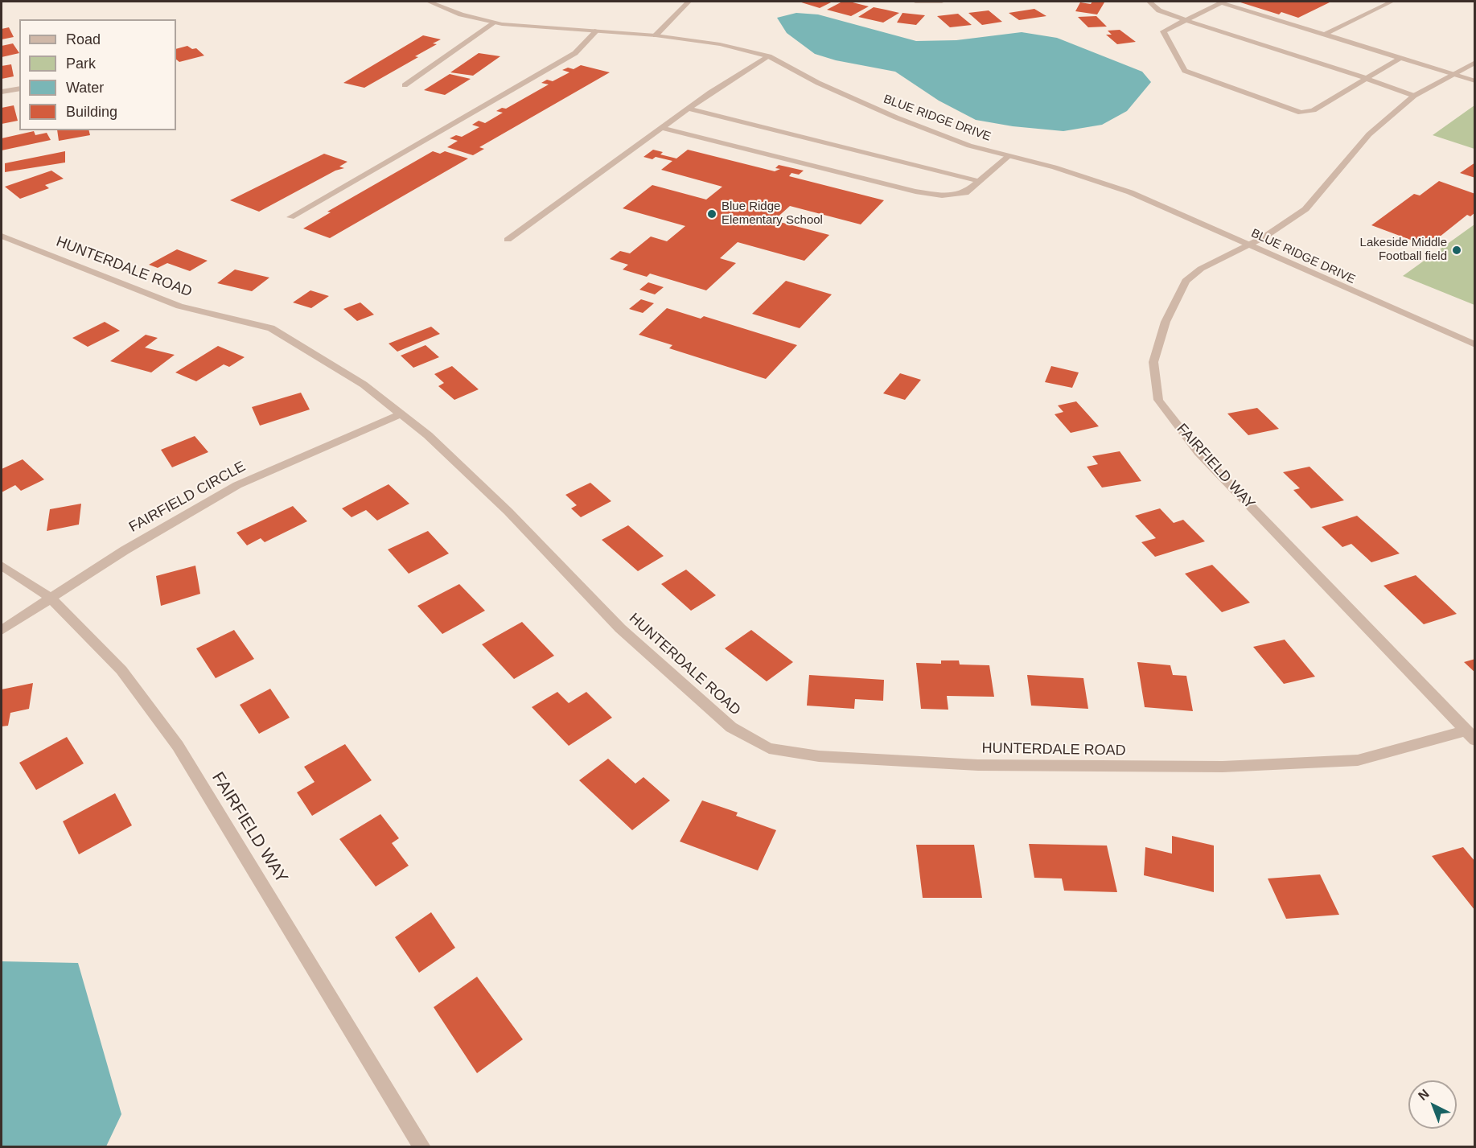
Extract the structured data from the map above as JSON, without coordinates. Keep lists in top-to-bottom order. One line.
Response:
{"streets":{"street":["BLUE RIDGE DRIVE","HUNTERDALE ROAD","FAIRFIELD WAY","FAIRFIELD CIRCLE"]},"crossings":[["BLUE RIDGE DRIVE","FAIRFIELD WAY"],["HUNTERDALE ROAD","FAIRFIELD WAY"],["HUNTERDALE ROAD","FAIRFIELD CIRCLE"],["FAIRFIELD WAY","FAIRFIELD CIRCLE"]],"places":["Blue Ridge Elementary School","Lakeside Middle Football field"],"legend":["Road","Park","Water","Building"],"north":"top left"}
